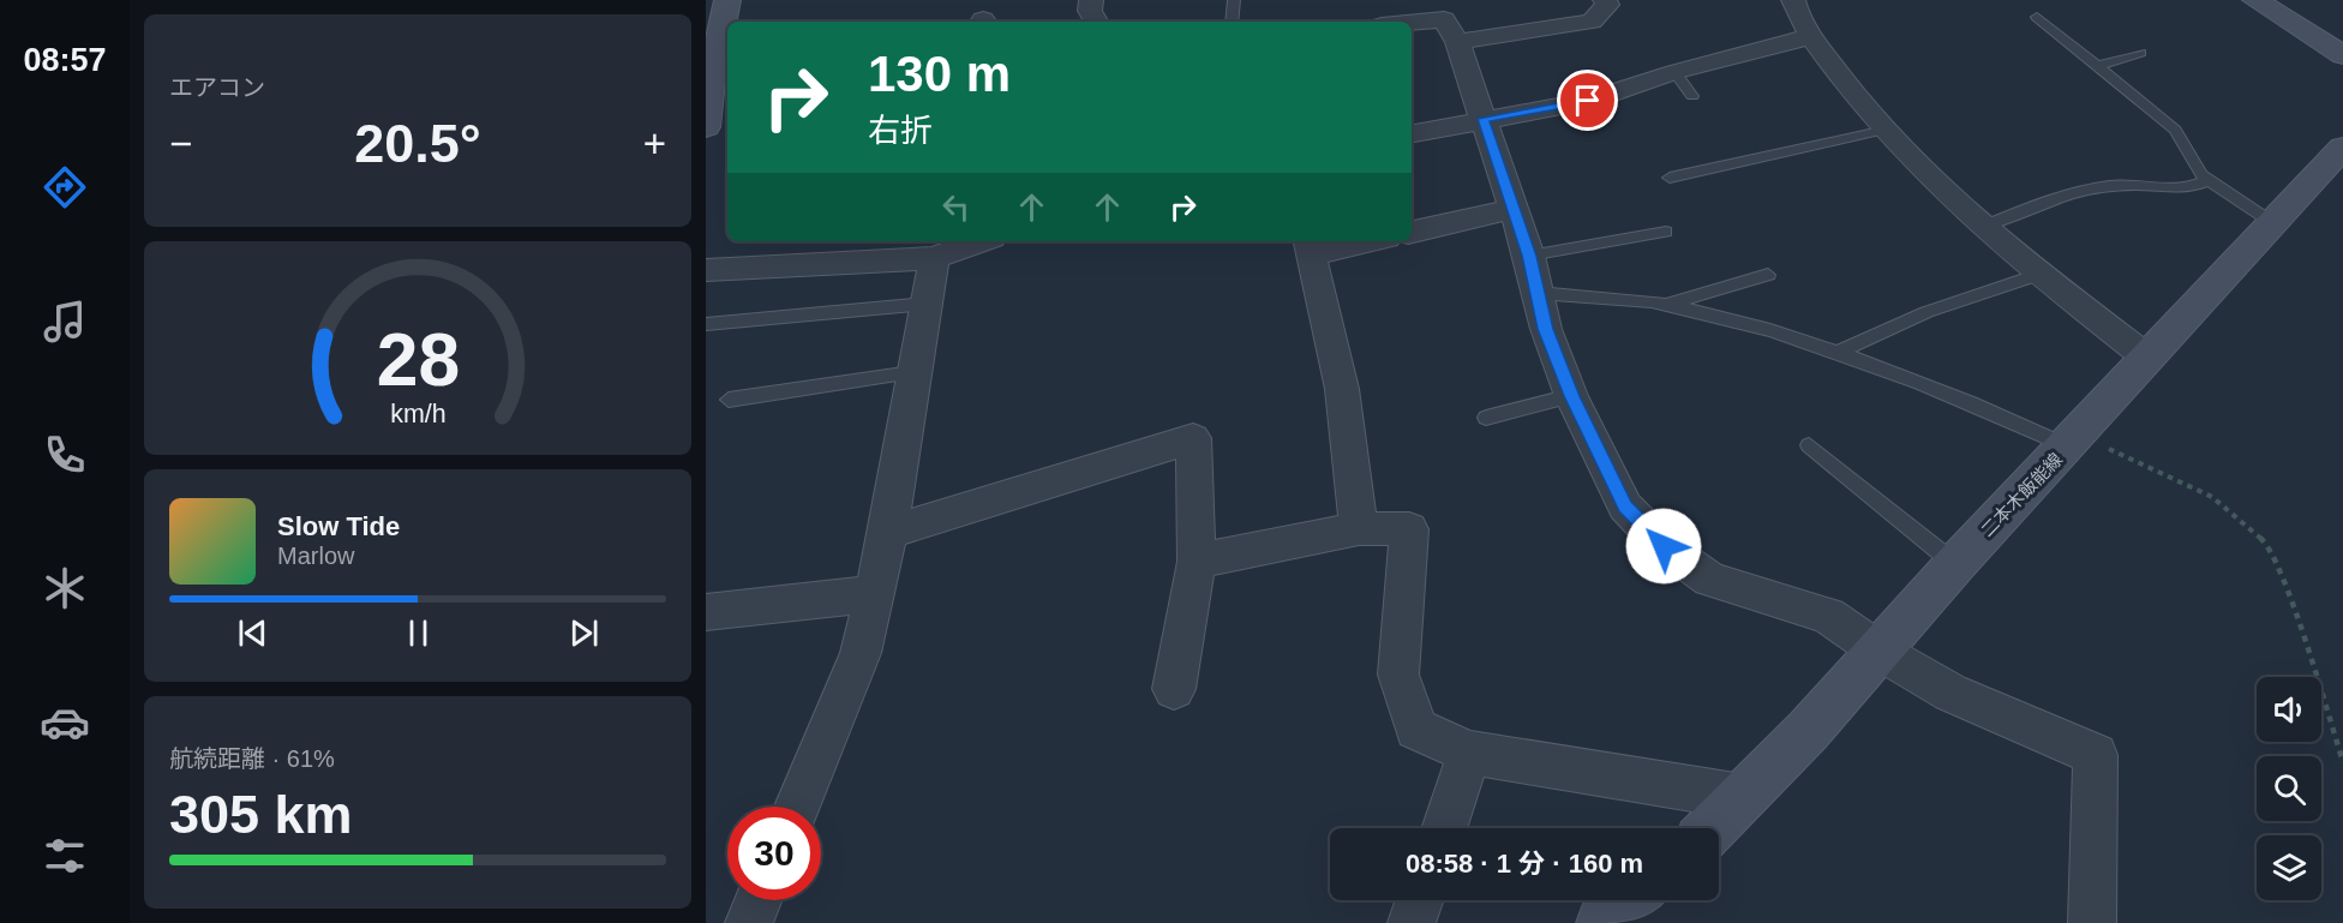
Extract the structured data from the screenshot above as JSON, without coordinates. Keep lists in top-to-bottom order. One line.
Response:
{"streets":{"main road":["二本木飯能線"]},"page":{"tabs":"08:57","tile":["エアコン",["航続距離 · 61%","305 km"]],"turn":["130 m","右折"],"heat":["−","20.5°","+"],"song":["Slow Tide","Marlow"],"limit":"30","trip":"08:58 · 1 分 · 160 m","gauge":["28","km/h"]}}
